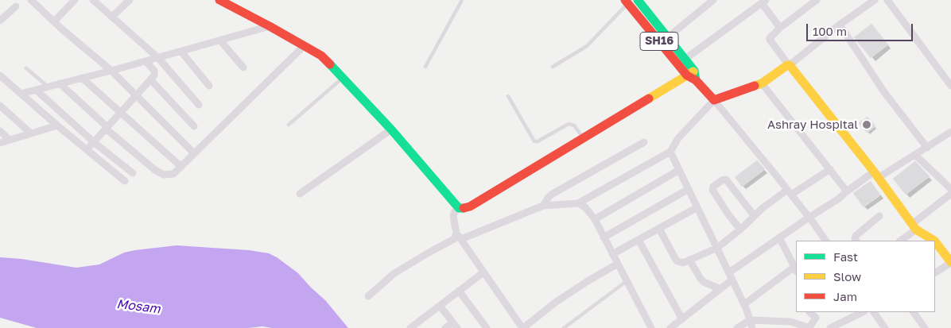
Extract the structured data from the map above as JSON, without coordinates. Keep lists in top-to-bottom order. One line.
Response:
{"streets":{"street":["SH16"]},"water":["Mosam"],"places":["Ashray Hospital"],"legend":["Fast","Slow","Jam"],"scale_bar":"100 m"}
